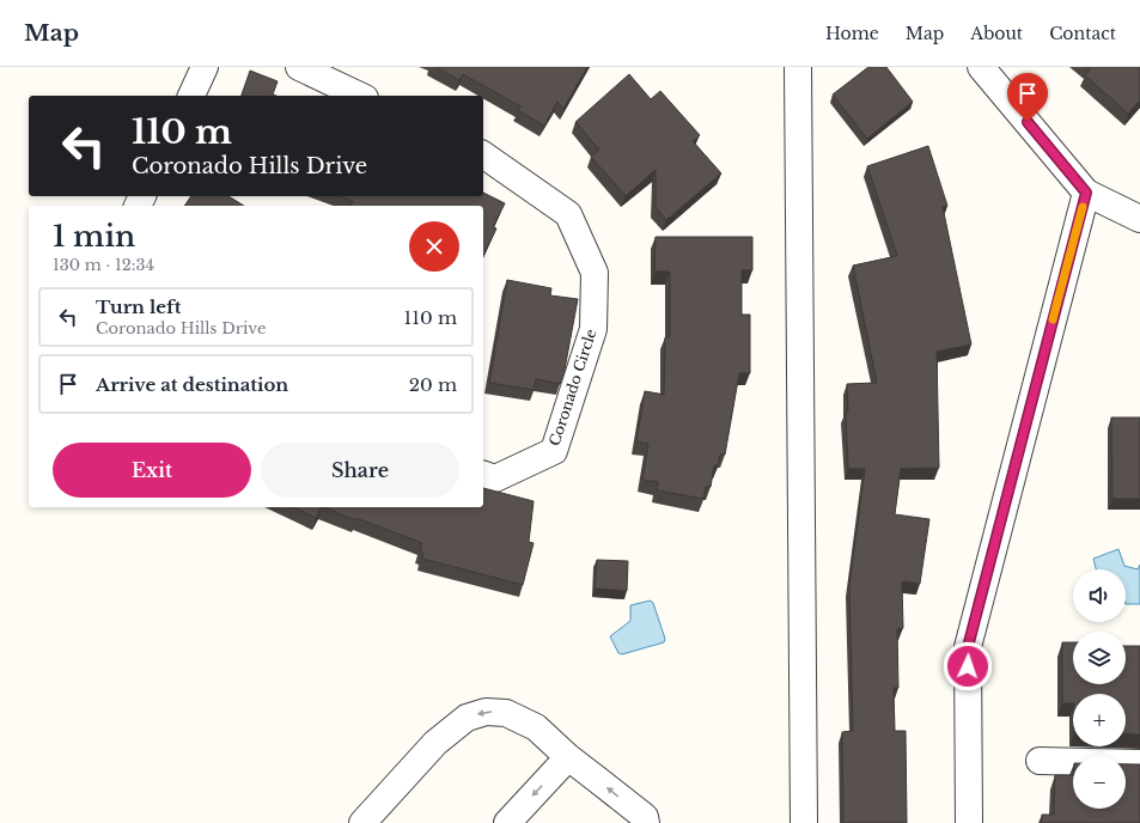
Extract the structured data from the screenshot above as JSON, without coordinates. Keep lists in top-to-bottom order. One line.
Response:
{"streets":{"street":["Coronado Circle"]},"page":{"header":"Map","nav":["Home","Map","About","Contact"],"turn":["110 m","Coronado Hills Drive"],"heading":["1 min","130 m · 12:34"],"list":[{"name":"Turn left","note":"Coronado Hills Drive","value":"110 m"},{"name":"Arrive at destination","value":"20 m"}],"buttons":["Exit","Share"],"map_buttons":["+","−"]}}
